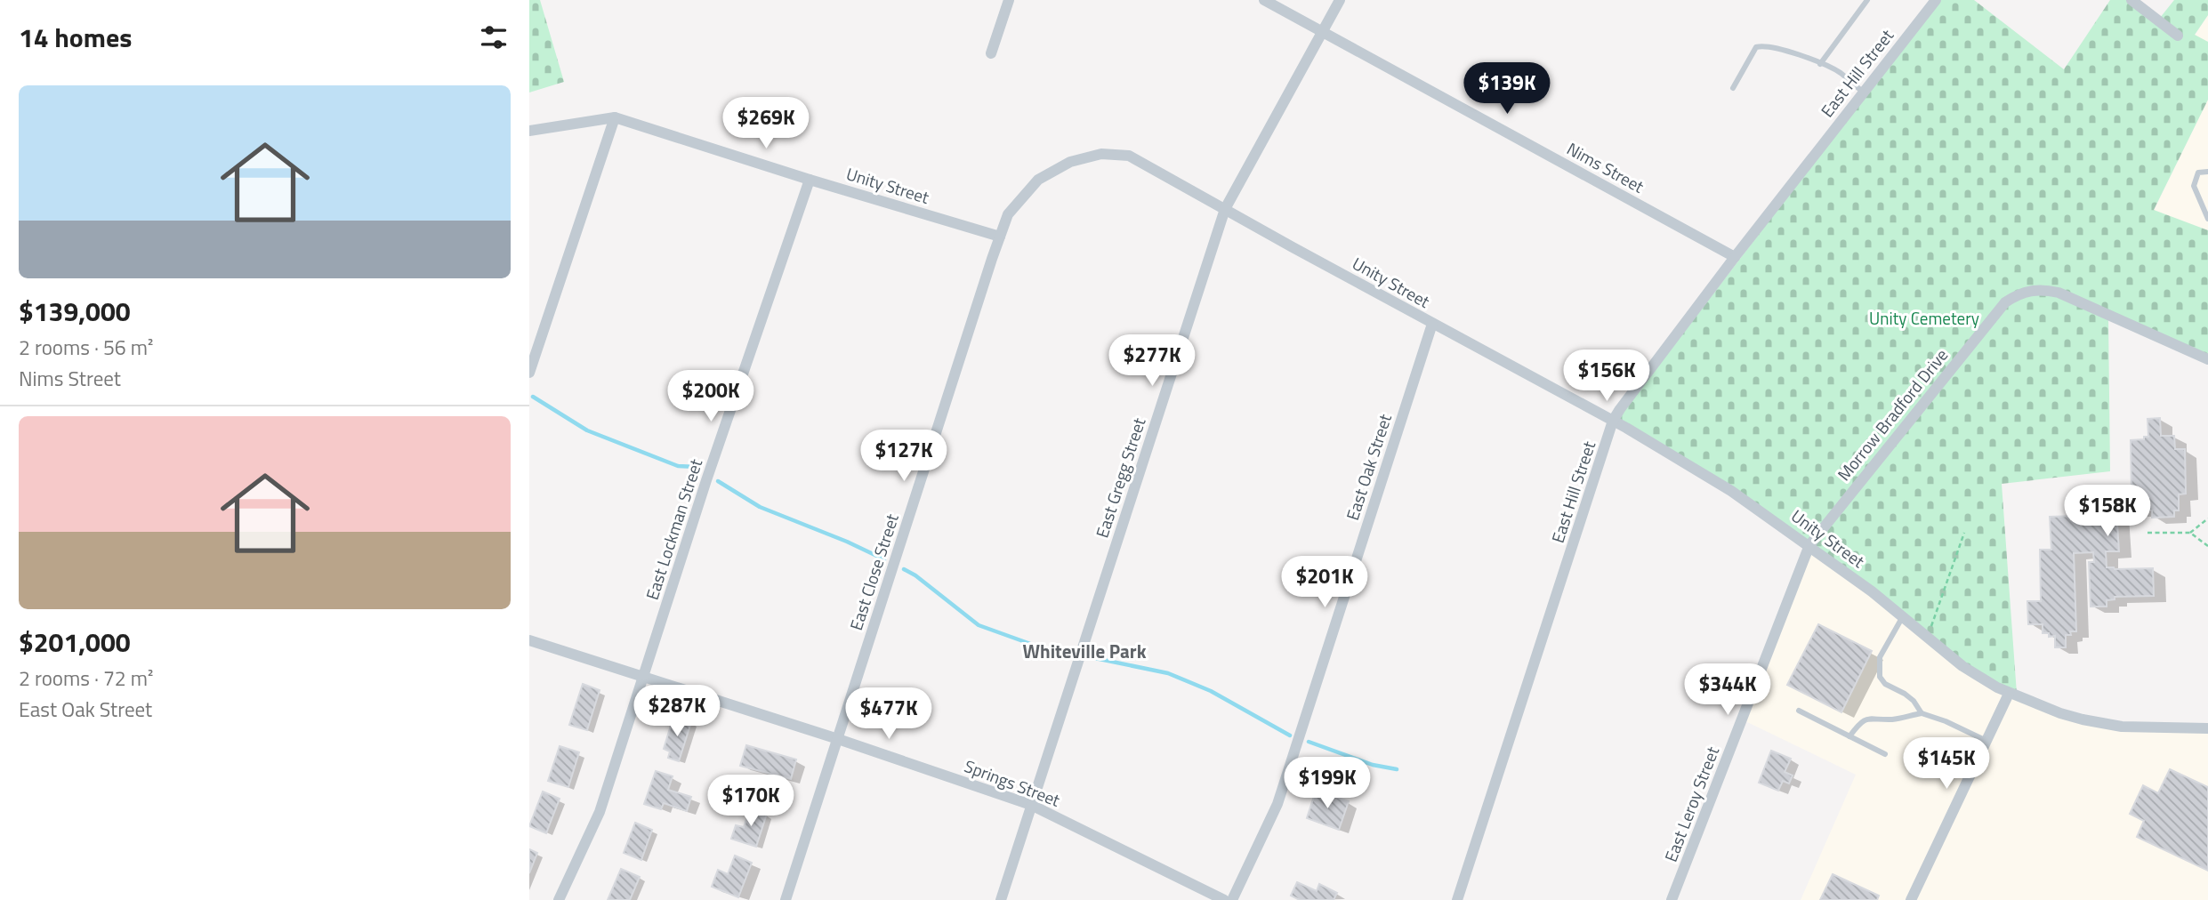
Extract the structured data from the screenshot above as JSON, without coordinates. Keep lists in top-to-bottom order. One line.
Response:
{"streets":{"street":["East Hill Street","Nims Street","Unity Street","Morrow Bradford Drive","East Oak Street","East Gregg Street","East Lockman Street","East Close Street","Springs Street","East Leroy Street"]},"crossings":[["East Hill Street","Nims Street"],["East Hill Street","Unity Street"],["Nims Street","East Gregg Street"],["Unity Street","Morrow Bradford Drive"],["Unity Street","East Oak Street"],["Unity Street","East Gregg Street"],["Unity Street","East Lockman Street"],["Unity Street","East Close Street"],["Unity Street","East Leroy Street"],["Morrow Bradford Drive","East Leroy Street"],["East Gregg Street","Springs Street"],["East Lockman Street","Springs Street"],["East Close Street","Springs Street"]],"districts":["Whiteville Park"],"parks":["Unity Cemetery"],"page":{"heading":"14 homes","price":["$139K","$269K","$277K","$156K","$200K","$127K","$158K","$201K","$344K","$287K","$477K","$145K","$199K","$170K"],"list":[{"name":"$139,000","note":"2 rooms · 56 m² · Nims Street"},{"name":"$201,000","note":"2 rooms · 72 m² · East Oak Street"}]}}
